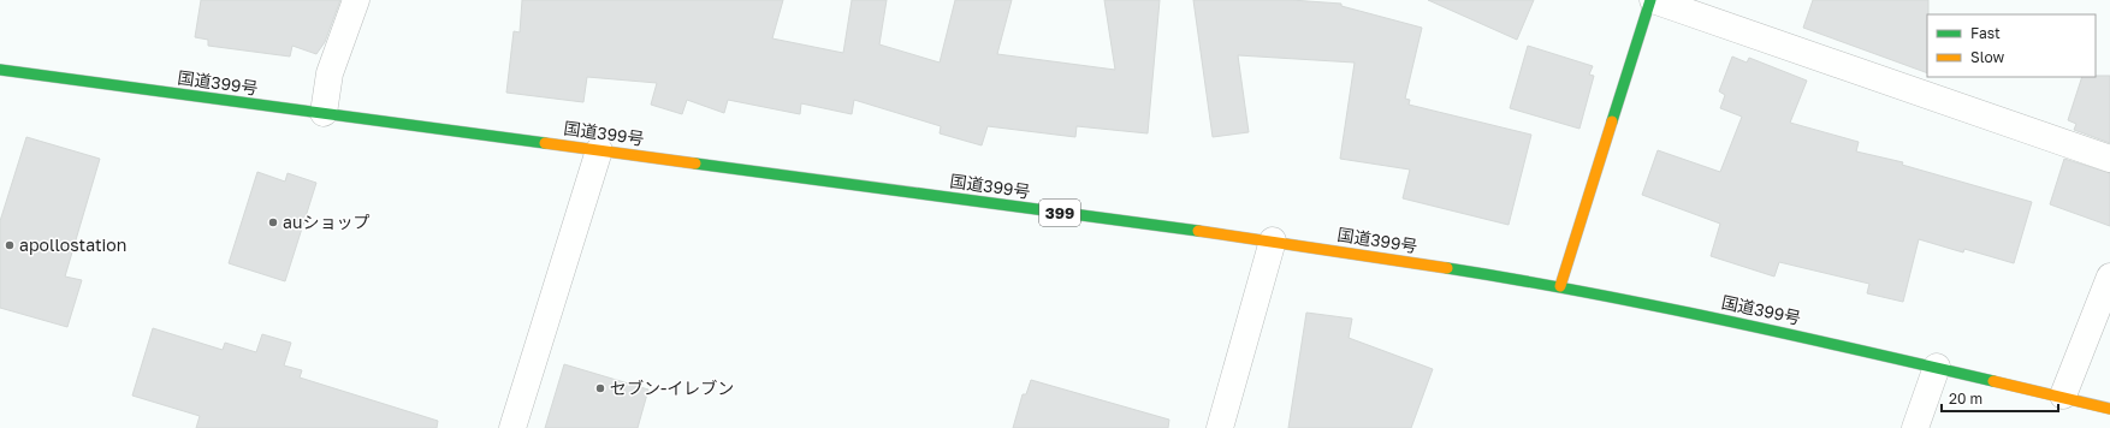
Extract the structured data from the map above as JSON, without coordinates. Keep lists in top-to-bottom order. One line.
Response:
{"streets":{"main road":["国道399号","399"]},"places":["auショップ","apollostation","セブン-イレブン"],"legend":["Fast","Slow"],"scale_bar":"20 m"}
